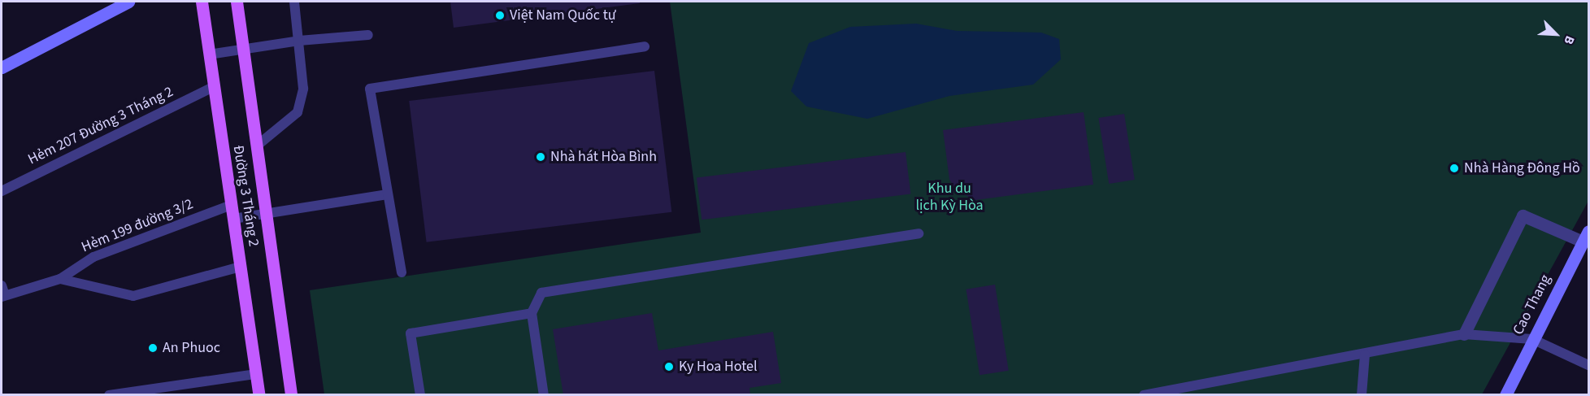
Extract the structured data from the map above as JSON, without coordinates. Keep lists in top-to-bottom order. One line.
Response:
{"streets":{"main road":["Đường 3 Tháng 2"],"street":["Cao Thang"],"lane":["Hẻm 207 Đường 3 Tháng 2","Hẻm 199 đường 3/2"]},"crossings":[["Hẻm 207 Đường 3 Tháng 2","Đường 3 Tháng 2"],["Đường 3 Tháng 2","Hẻm 199 đường 3/2"]],"parks":["Khu du lịch Kỳ Hòa"],"places":["Việt Nam Quốc tự","Nhà hát Hòa Bình","Nhà Hàng Đông Hồ","An Phuoc","Ky Hoa Hotel"],"north":"bottom right"}
